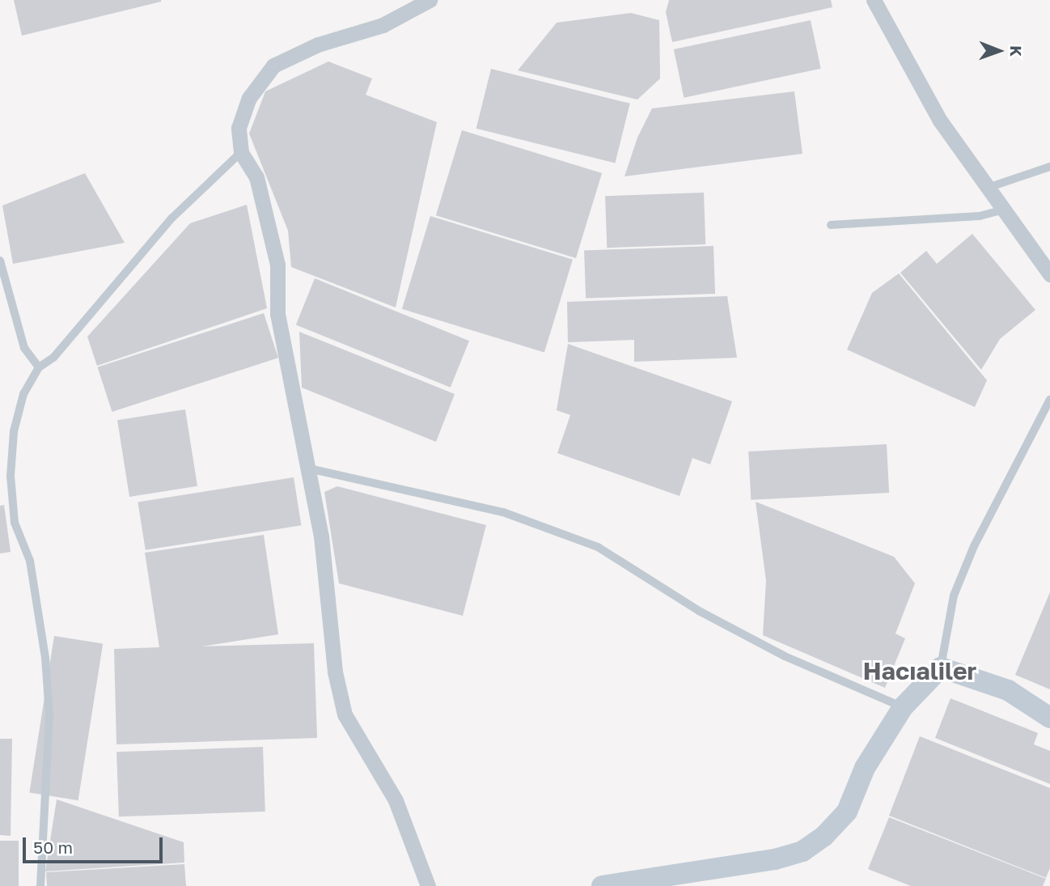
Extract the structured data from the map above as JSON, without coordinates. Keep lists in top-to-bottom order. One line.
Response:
{"districts":["Hacıaliler"],"scale_bar":"50 m","north":"right"}
